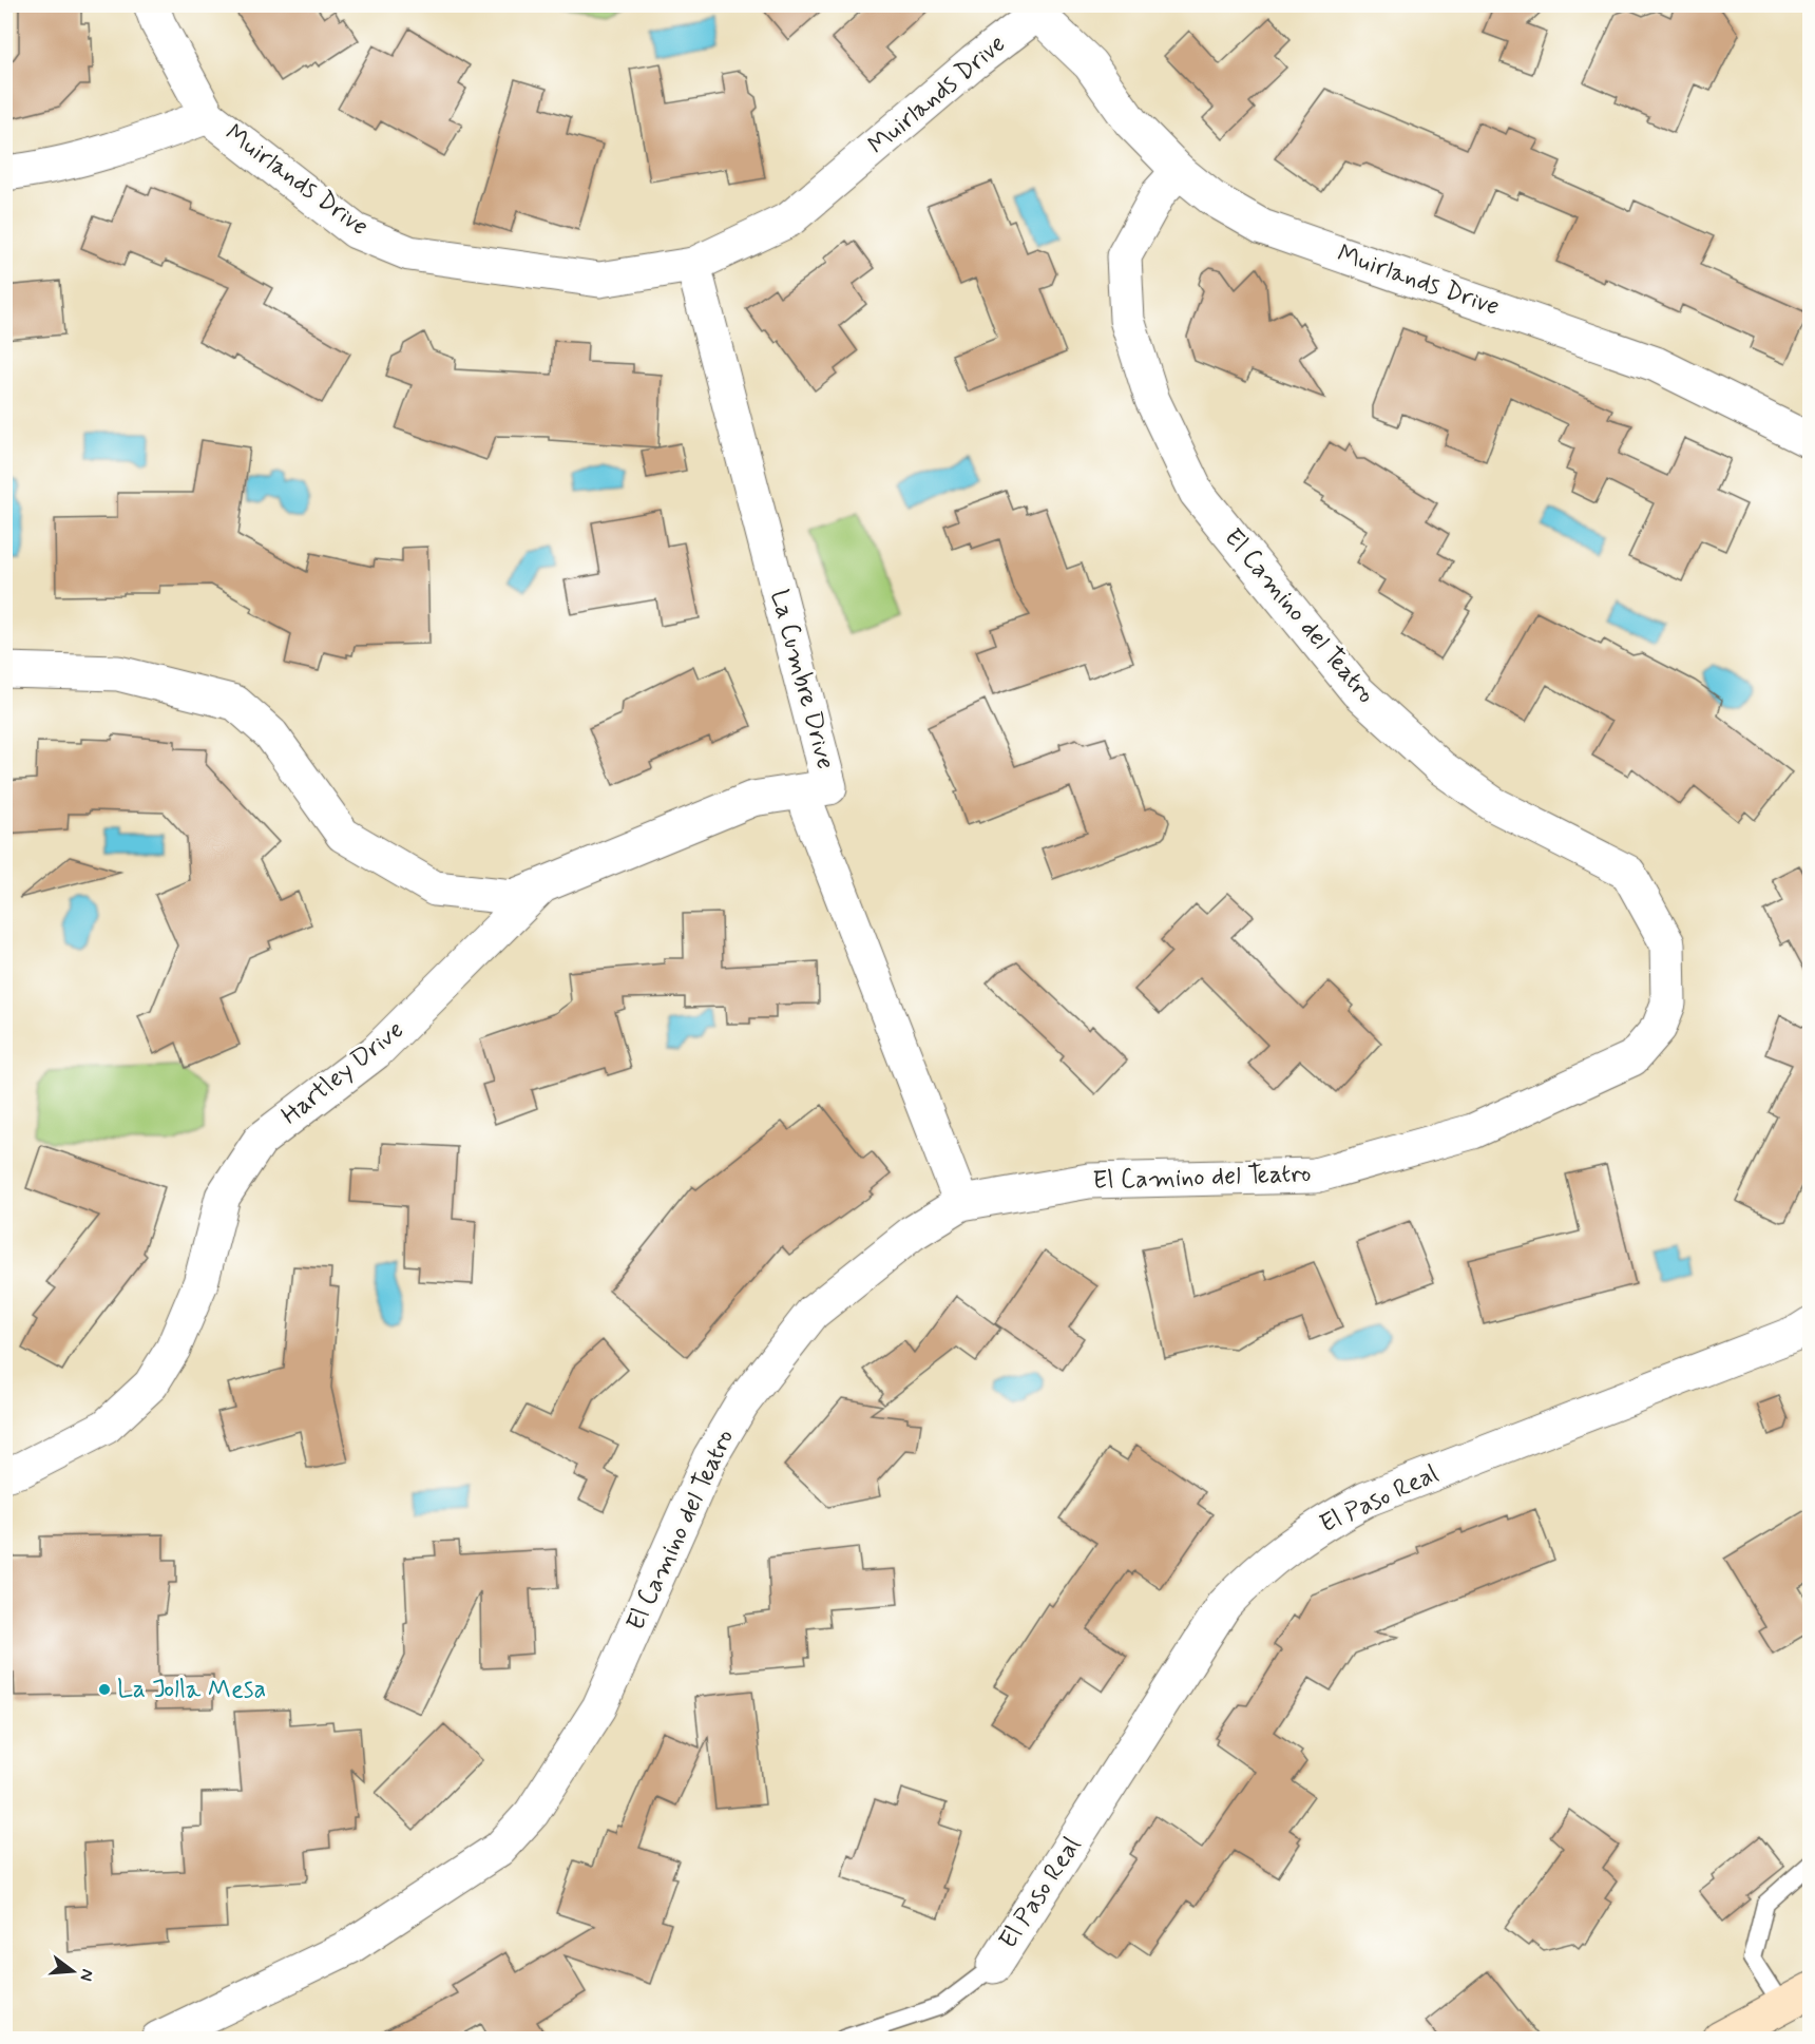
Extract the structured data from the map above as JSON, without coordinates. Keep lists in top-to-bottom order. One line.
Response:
{"streets":{"street":["Muirlands Drive","El Camino del Teatro","La Cumbre Drive","Hartley Drive","El Paso Real"]},"crossings":[["Muirlands Drive","El Camino del Teatro"],["Muirlands Drive","La Cumbre Drive"],["El Camino del Teatro","La Cumbre Drive"],["La Cumbre Drive","Hartley Drive"]],"places":["La Jolla Mesa"],"north":"right"}
